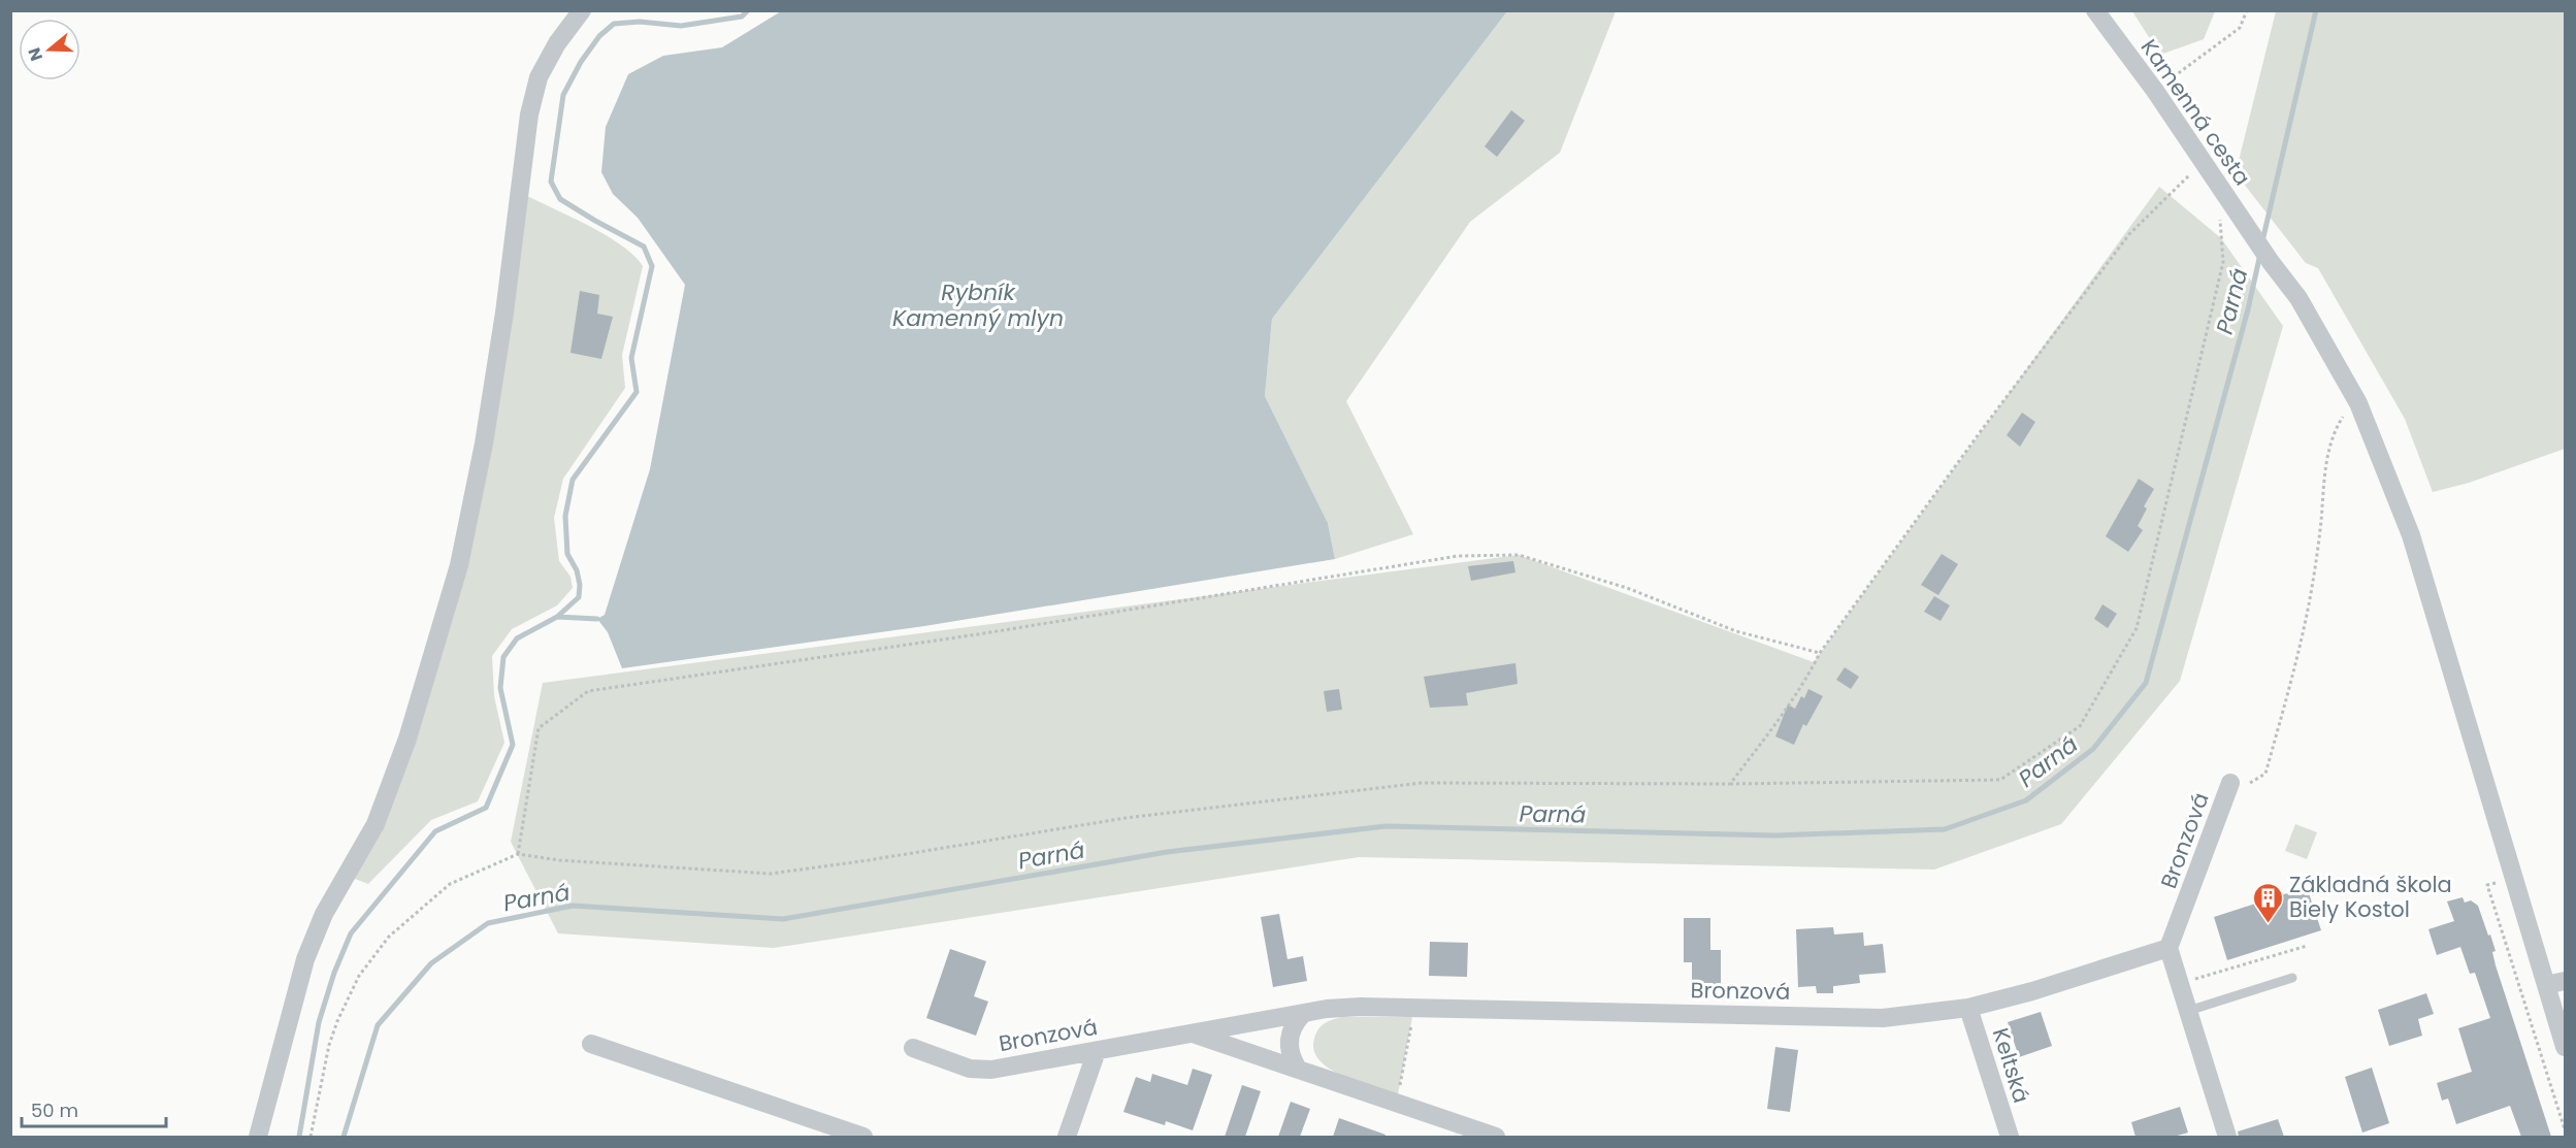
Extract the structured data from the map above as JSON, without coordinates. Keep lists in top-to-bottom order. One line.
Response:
{"streets":{"street":["Kamenná cesta","Bronzová","Keltská"]},"crossings":[["Bronzová","Keltská"]],"water":["Rybník Kamenný mlyn","Parná"],"places":{"building":["Základná škola Biely Kostol"]},"scale_bar":"50 m","north":"left"}
